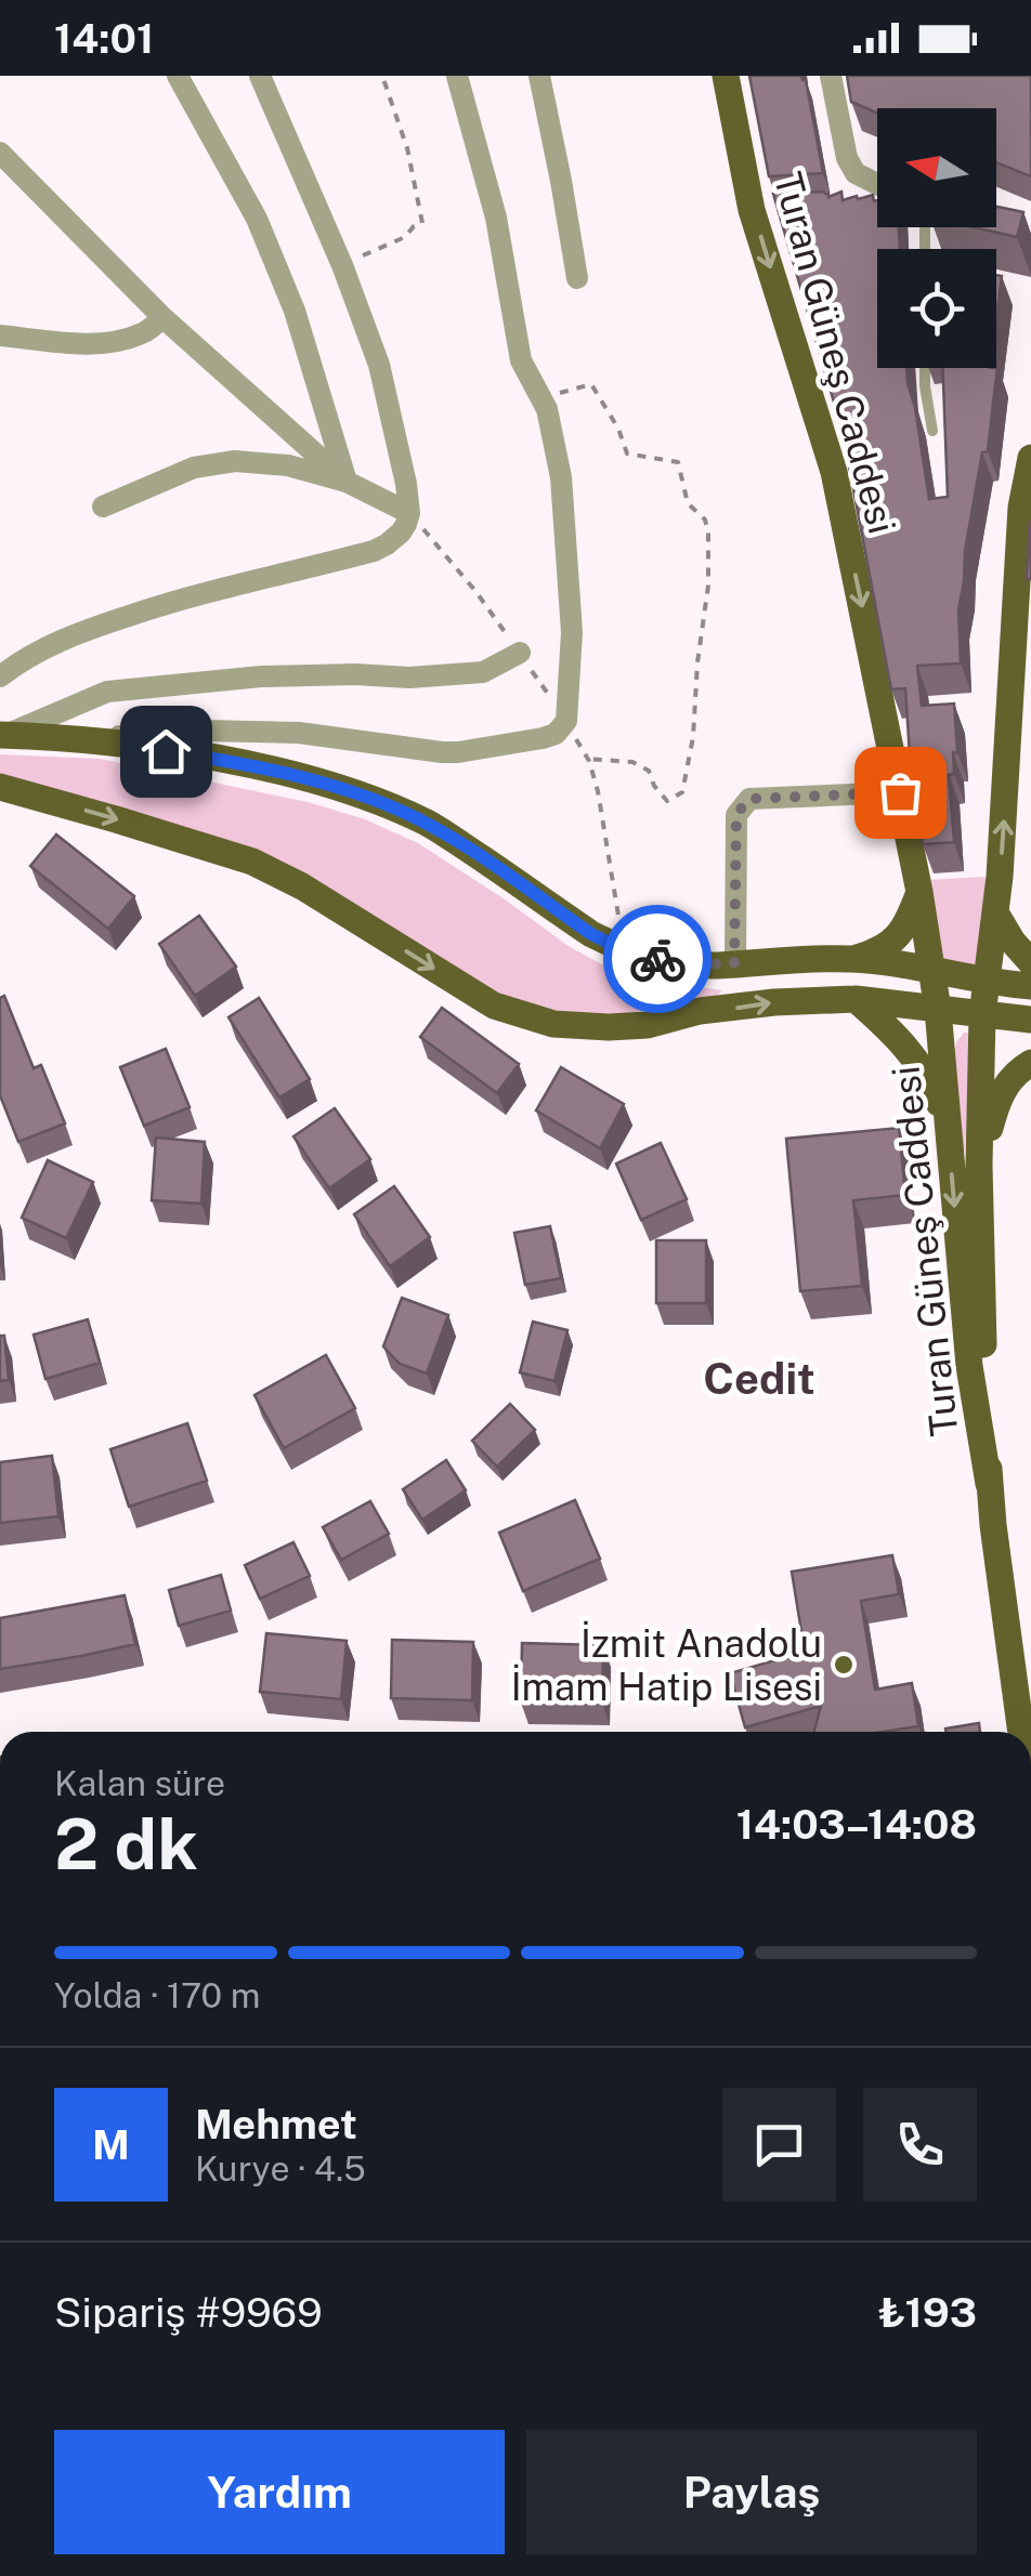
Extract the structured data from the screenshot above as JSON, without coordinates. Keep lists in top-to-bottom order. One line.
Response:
{"streets":{"main road":["Turan Güneş Caddesi"]},"districts":["Cedit"],"places":["İzmit Anadolu İmam Hatip Lisesi"],"north":"left","page":{"status":"14:01","heading":["2 dk","Kalan süre","14:03–14:08"],"panel":["Mehmet","Kurye · 4.5","Sipariş #9969","₺193"],"bar":"Yolda · 170 m","round":"M","buttons":["Yardım","Paylaş"]}}
